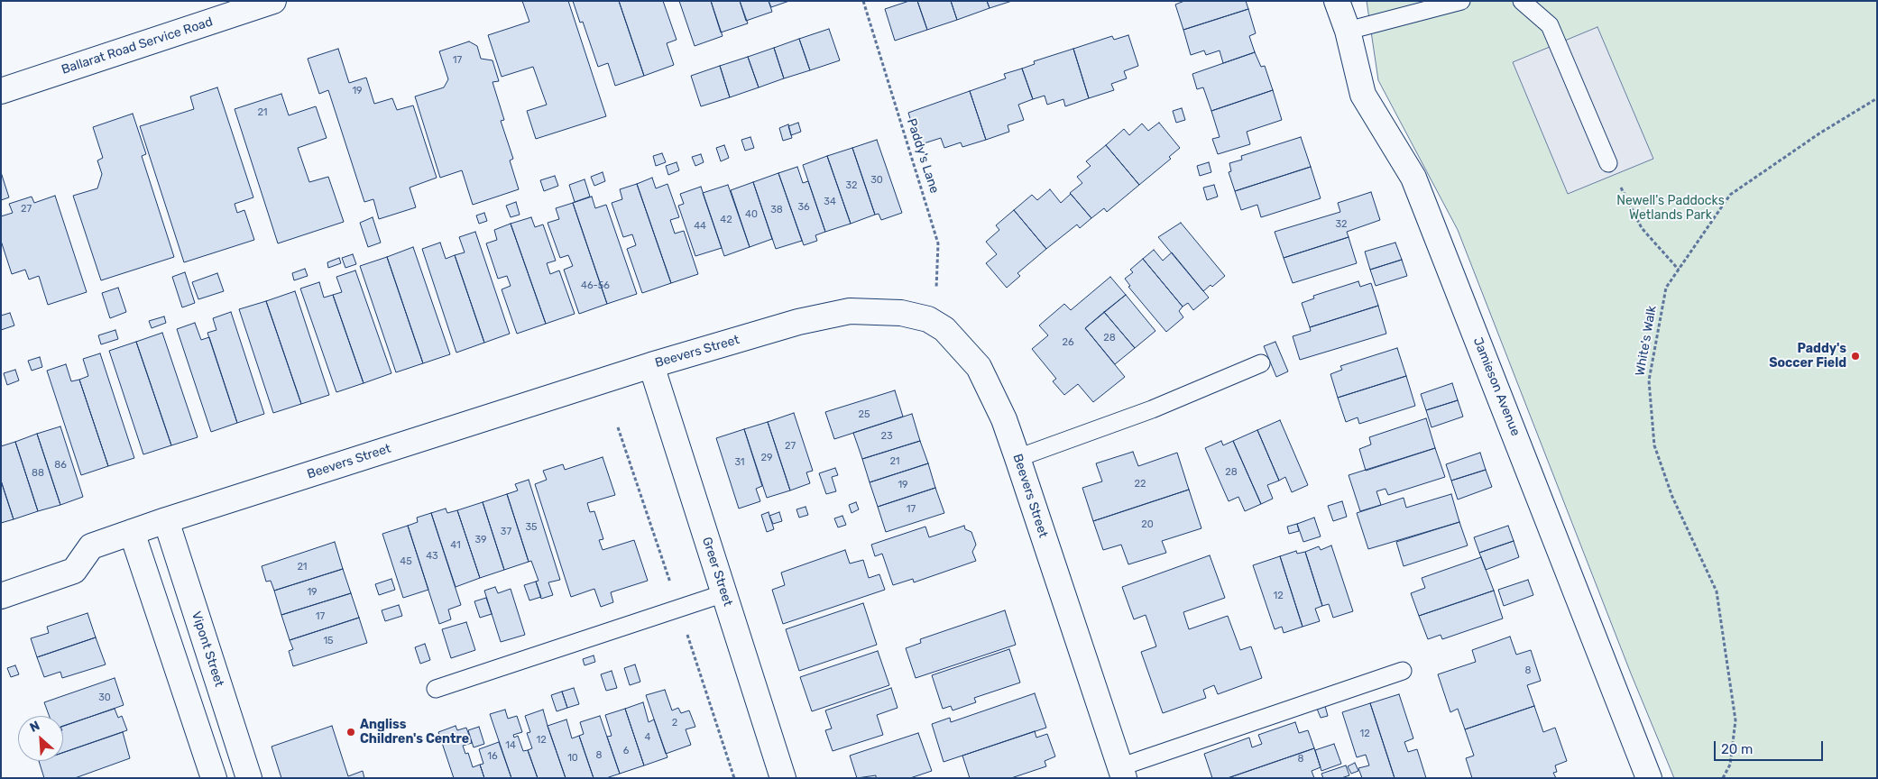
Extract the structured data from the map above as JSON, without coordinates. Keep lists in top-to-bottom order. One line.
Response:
{"streets":{"street":["Ballarat Road Service Road","Beevers Street","Jamieson Avenue","Greer Street","Vipont Street"],"path":["Paddy's Lane","White's Walk"]},"crossings":[["Paddy's Lane","Beevers Street"],["Beevers Street","Greer Street"],["Beevers Street","Vipont Street"]],"parks":["Newell's Paddocks Wetlands Park"],"places":["Paddy's Soccer Field","Angliss Children's Centre"],"house_numbers":["17","19","21","30","32","34","36","27","38","40","42","32","44","46-56","28","26","25","23","27","29","21","31","86","28","88","22","19","17","20","35","37","39","41","43","45","21","19","12","17","15","8","30","2","12","4","12","14","6","8","16","10","8"],"scale_bar":"20 m","north":"top left"}
